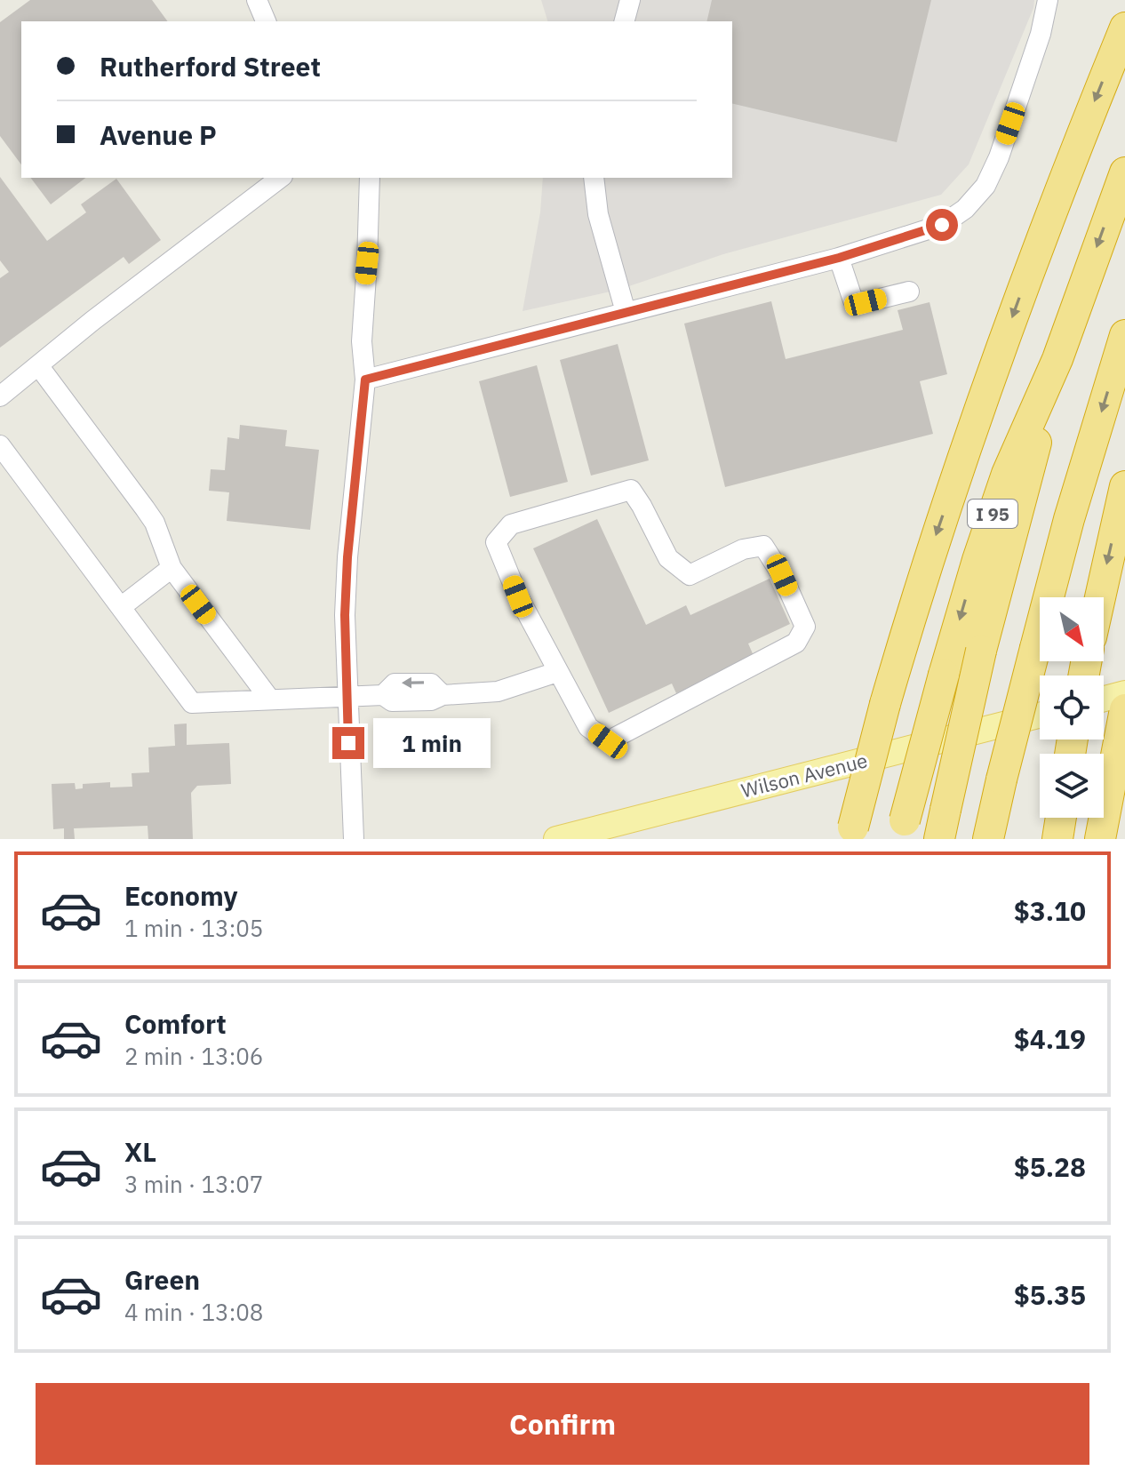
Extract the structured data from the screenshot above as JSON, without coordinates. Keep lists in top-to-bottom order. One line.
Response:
{"streets":{"highway":["I 95"],"main road":["Wilson Avenue"]},"north":"bottom right","page":{"banner":["Rutherford Street","Avenue P"],"bubble":"1 min","list":[{"name":"Economy","note":"1 min · 13:05","value":"$3.10"},{"name":"Comfort","note":"2 min · 13:06","value":"$4.19"},{"name":"XL","note":"3 min · 13:07","value":"$5.28"},{"name":"Green","note":"4 min · 13:08","value":"$5.35"}],"buttons":"Confirm"}}
